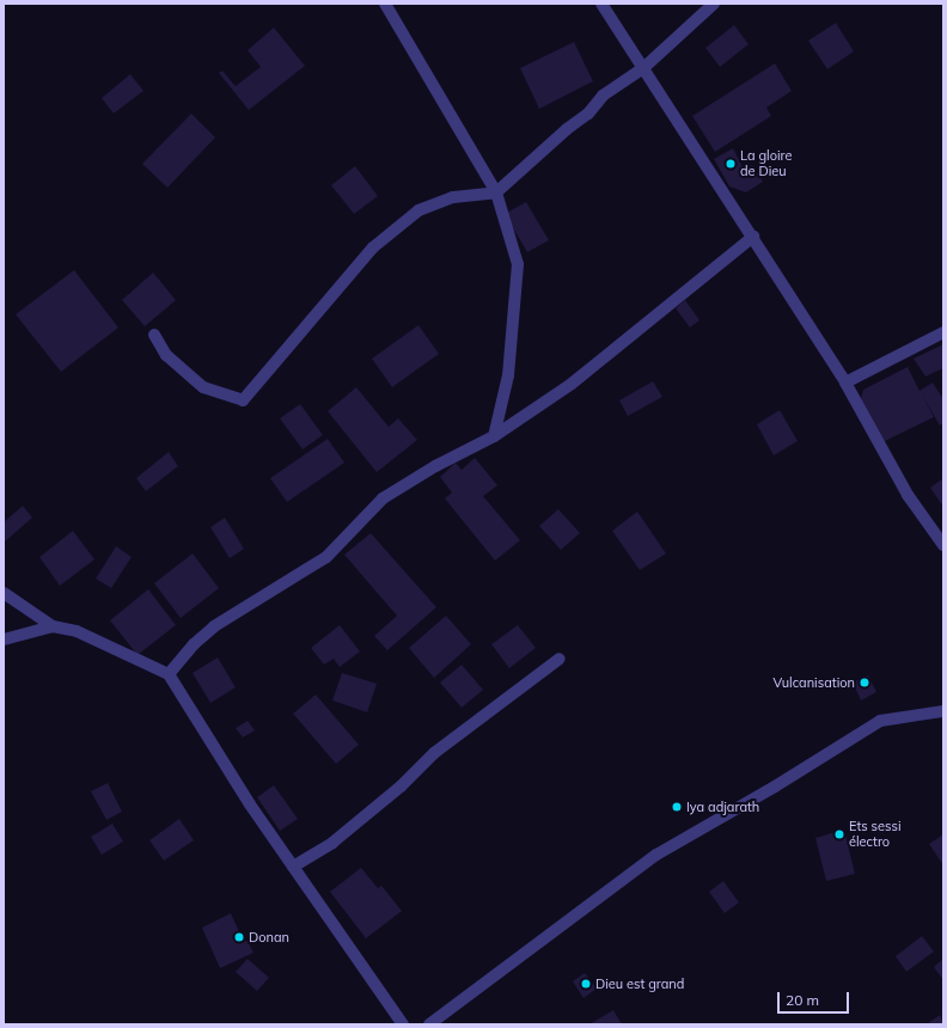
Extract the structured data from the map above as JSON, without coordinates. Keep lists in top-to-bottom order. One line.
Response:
{"places":["La gloire de Dieu","Vulcanisation","Iya adjarath","Ets sessi électro","Donan","Dieu est grand"],"scale_bar":"20 m"}
